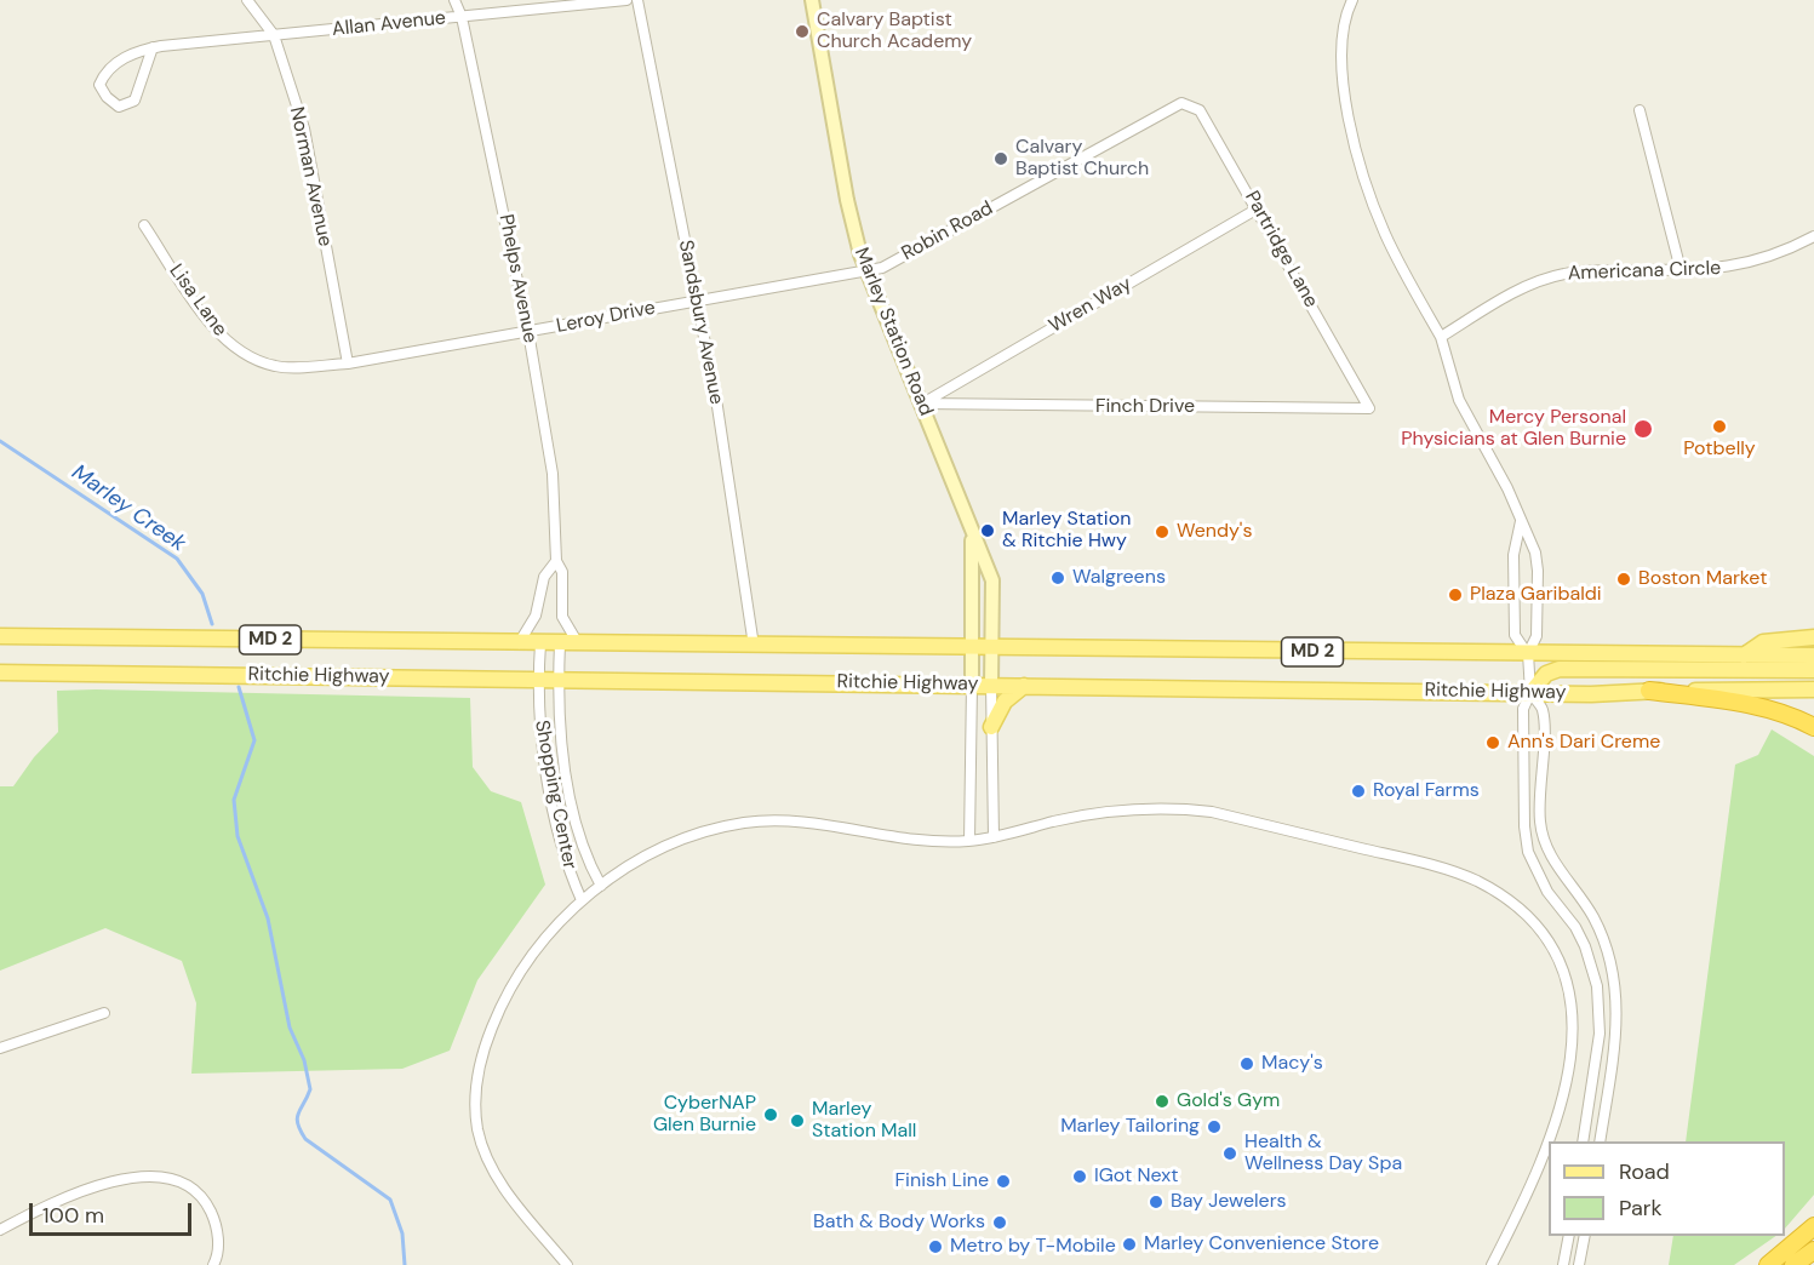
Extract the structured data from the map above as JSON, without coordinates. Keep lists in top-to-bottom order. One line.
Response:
{"streets":{"main road":["Marley Station Road","MD 2","Ritchie Highway"],"street":["Allan Avenue","Norman Avenue","Robin Road","Partridge Lane","Americana Circle","Phelps Avenue","Lisa Lane","Wren Way","Leroy Drive","Sandsbury Avenue","Finch Drive","Shopping Center"]},"crossings":[["Allan Avenue","Norman Avenue"],["Allan Avenue","Phelps Avenue"],["Norman Avenue","Lisa Lane"],["Norman Avenue","Leroy Drive"],["Robin Road","Partridge Lane"],["Robin Road","Leroy Drive"],["Robin Road","Marley Station Road"],["Partridge Lane","Wren Way"],["Partridge Lane","Finch Drive"],["Phelps Avenue","Leroy Drive"],["Phelps Avenue","Ritchie Highway"],["Lisa Lane","Leroy Drive"],["Wren Way","Marley Station Road"],["Wren Way","Finch Drive"],["Leroy Drive","Sandsbury Avenue"],["Leroy Drive","Marley Station Road"],["Sandsbury Avenue","Ritchie Highway"],["Marley Station Road","Finch Drive"],["Marley Station Road","Ritchie Highway"],["Ritchie Highway","Shopping Center"]],"water":["Marley Creek"],"places":["Calvary Baptist Church Academy","Calvary Baptist Church","Potbelly","Mercy Personal Physicians at Glen Burnie","Marley Station & Ritchie Hwy","Wendy's","Walgreens","Boston Market","Plaza Garibaldi","Ann's Dari Creme","Royal Farms","Macy's","Gold's Gym","CyberNAP Glen Burnie","Marley Station Mall","Marley Tailoring","Health & Wellness Day Spa","IGot Next","Finish Line","Bay Jewelers","Bath & Body Works","Marley Convenience Store","Metro by T-Mobile"],"legend":["Road","Park"],"scale_bar":"100 m"}
